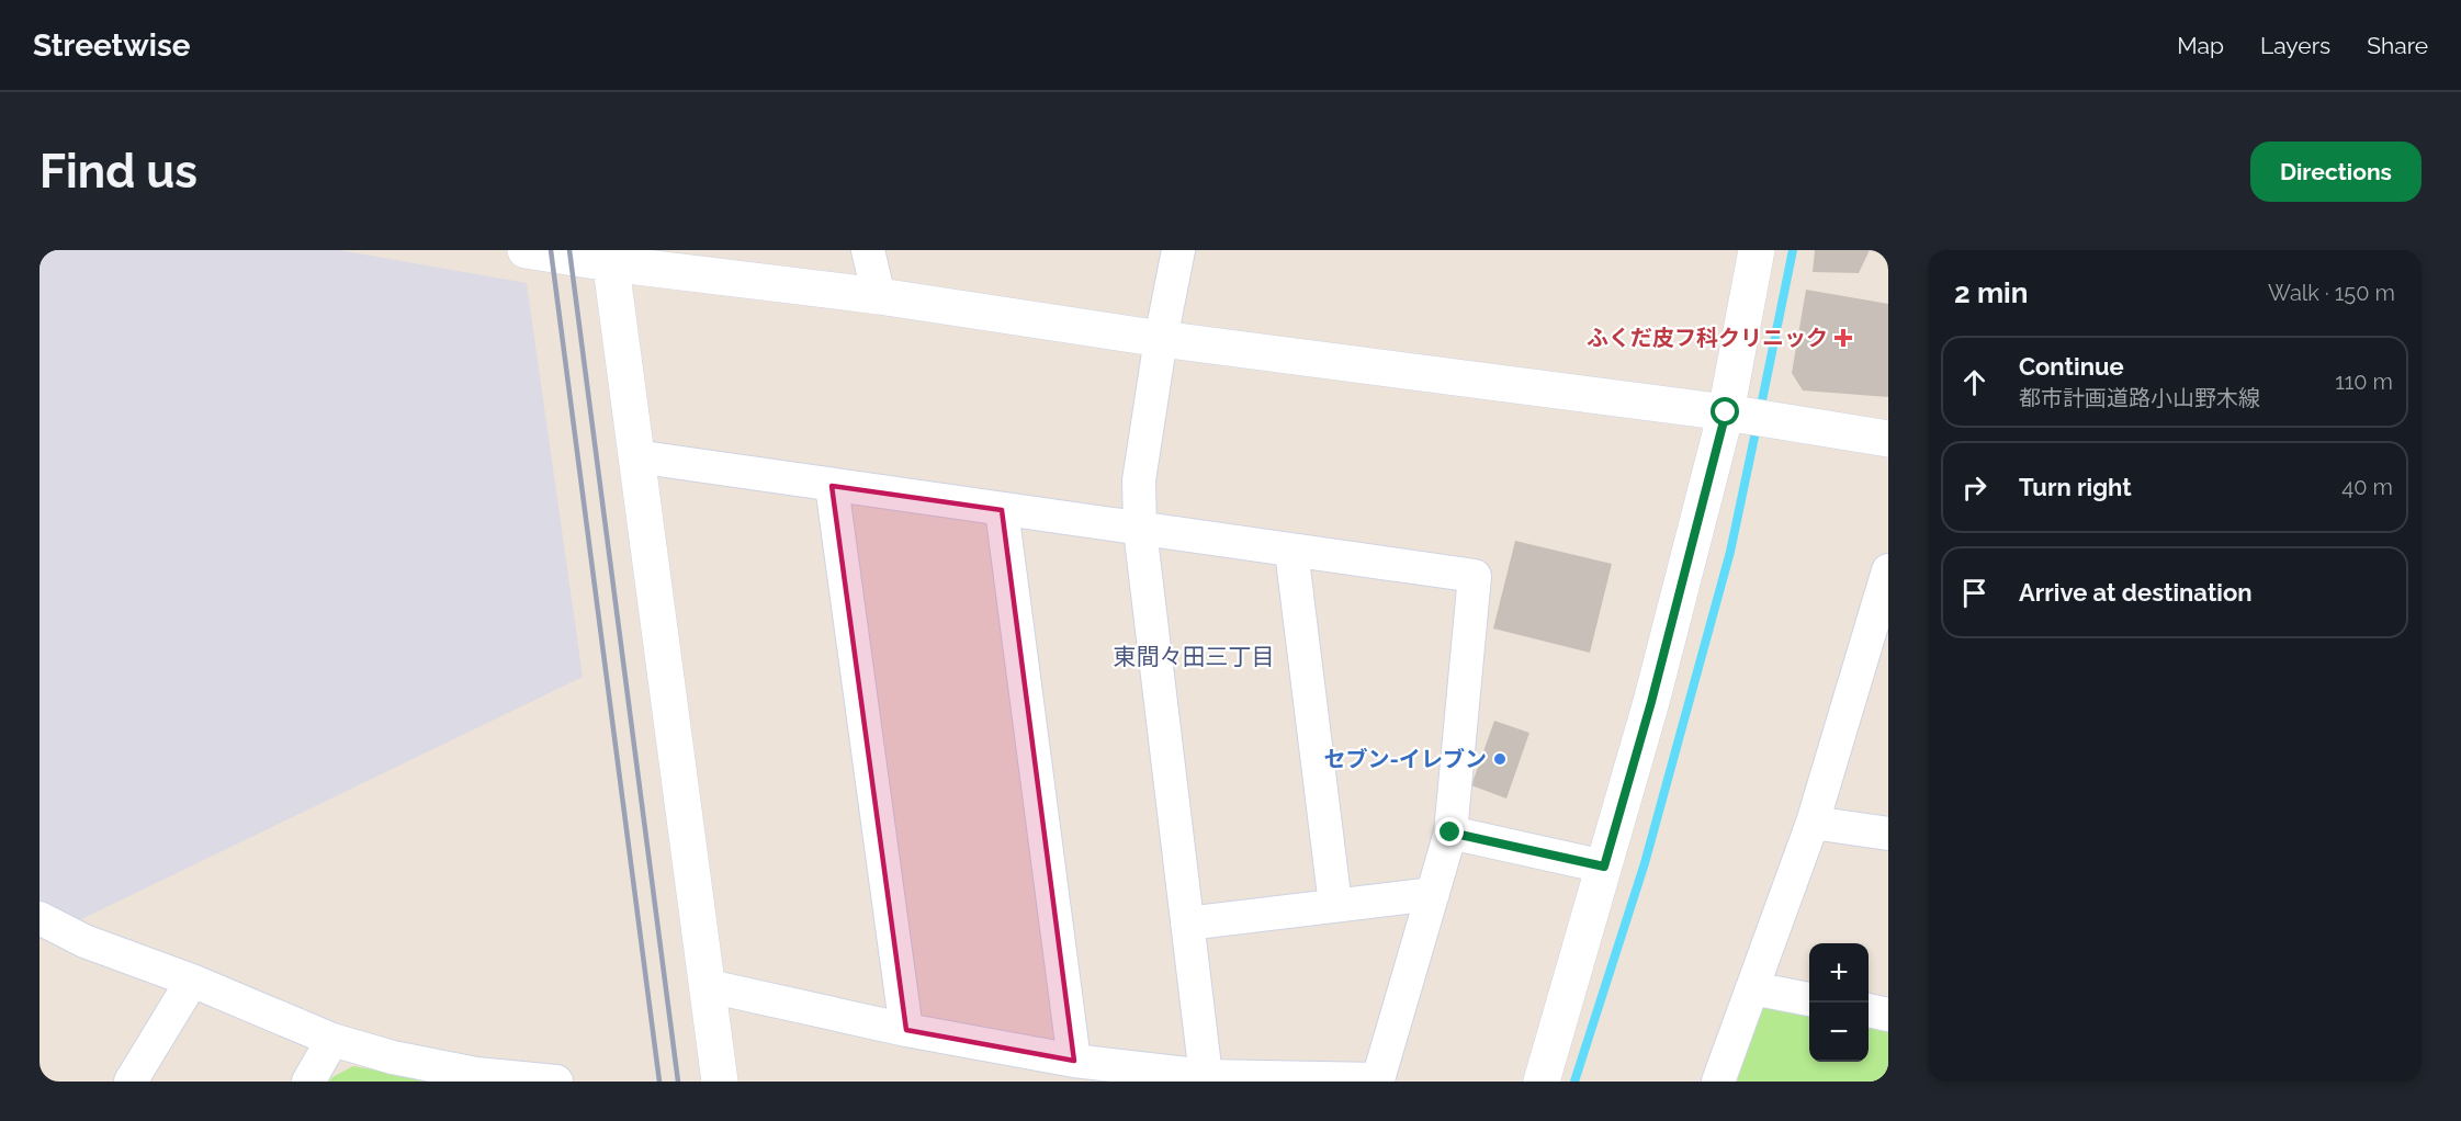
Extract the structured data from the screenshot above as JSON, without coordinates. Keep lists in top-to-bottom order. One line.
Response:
{"districts":["東間々田三丁目"],"places":{"health":["ふくだ皮フ科クリニック"],"other":["セブン-イレブン"]},"page":{"header":"Streetwise","nav":["Map","Layers","Share"],"buttons":"Directions","title":"Find us","heading":["2 min","Walk · 150 m"],"list":[["Continue","都市計画道路小山野木線","110 m"],["Turn right","40 m"],"Arrive at destination"],"map_buttons":["+","−"]}}
